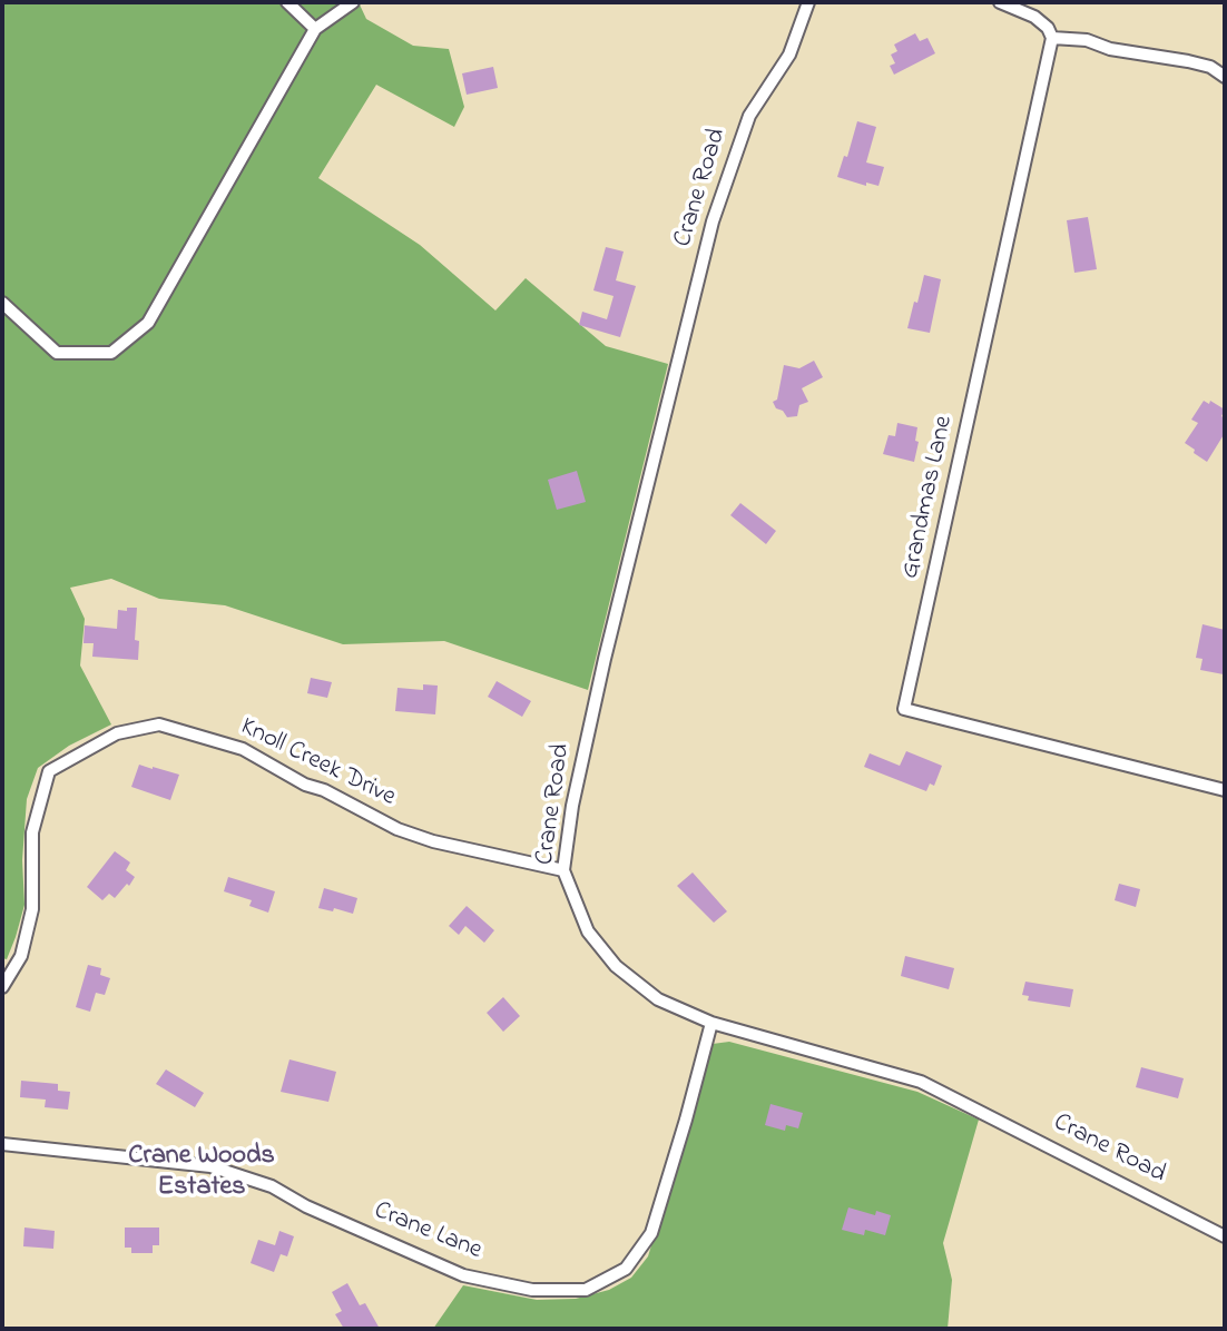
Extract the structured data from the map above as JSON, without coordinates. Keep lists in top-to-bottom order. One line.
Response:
{"streets":{"street":["Crane Road","Grandmas Lane","Knoll Creek Drive","Crane Lane"]},"crossings":[["Crane Road","Knoll Creek Drive"],["Crane Road","Crane Lane"]],"districts":["Crane Woods Estates"]}
